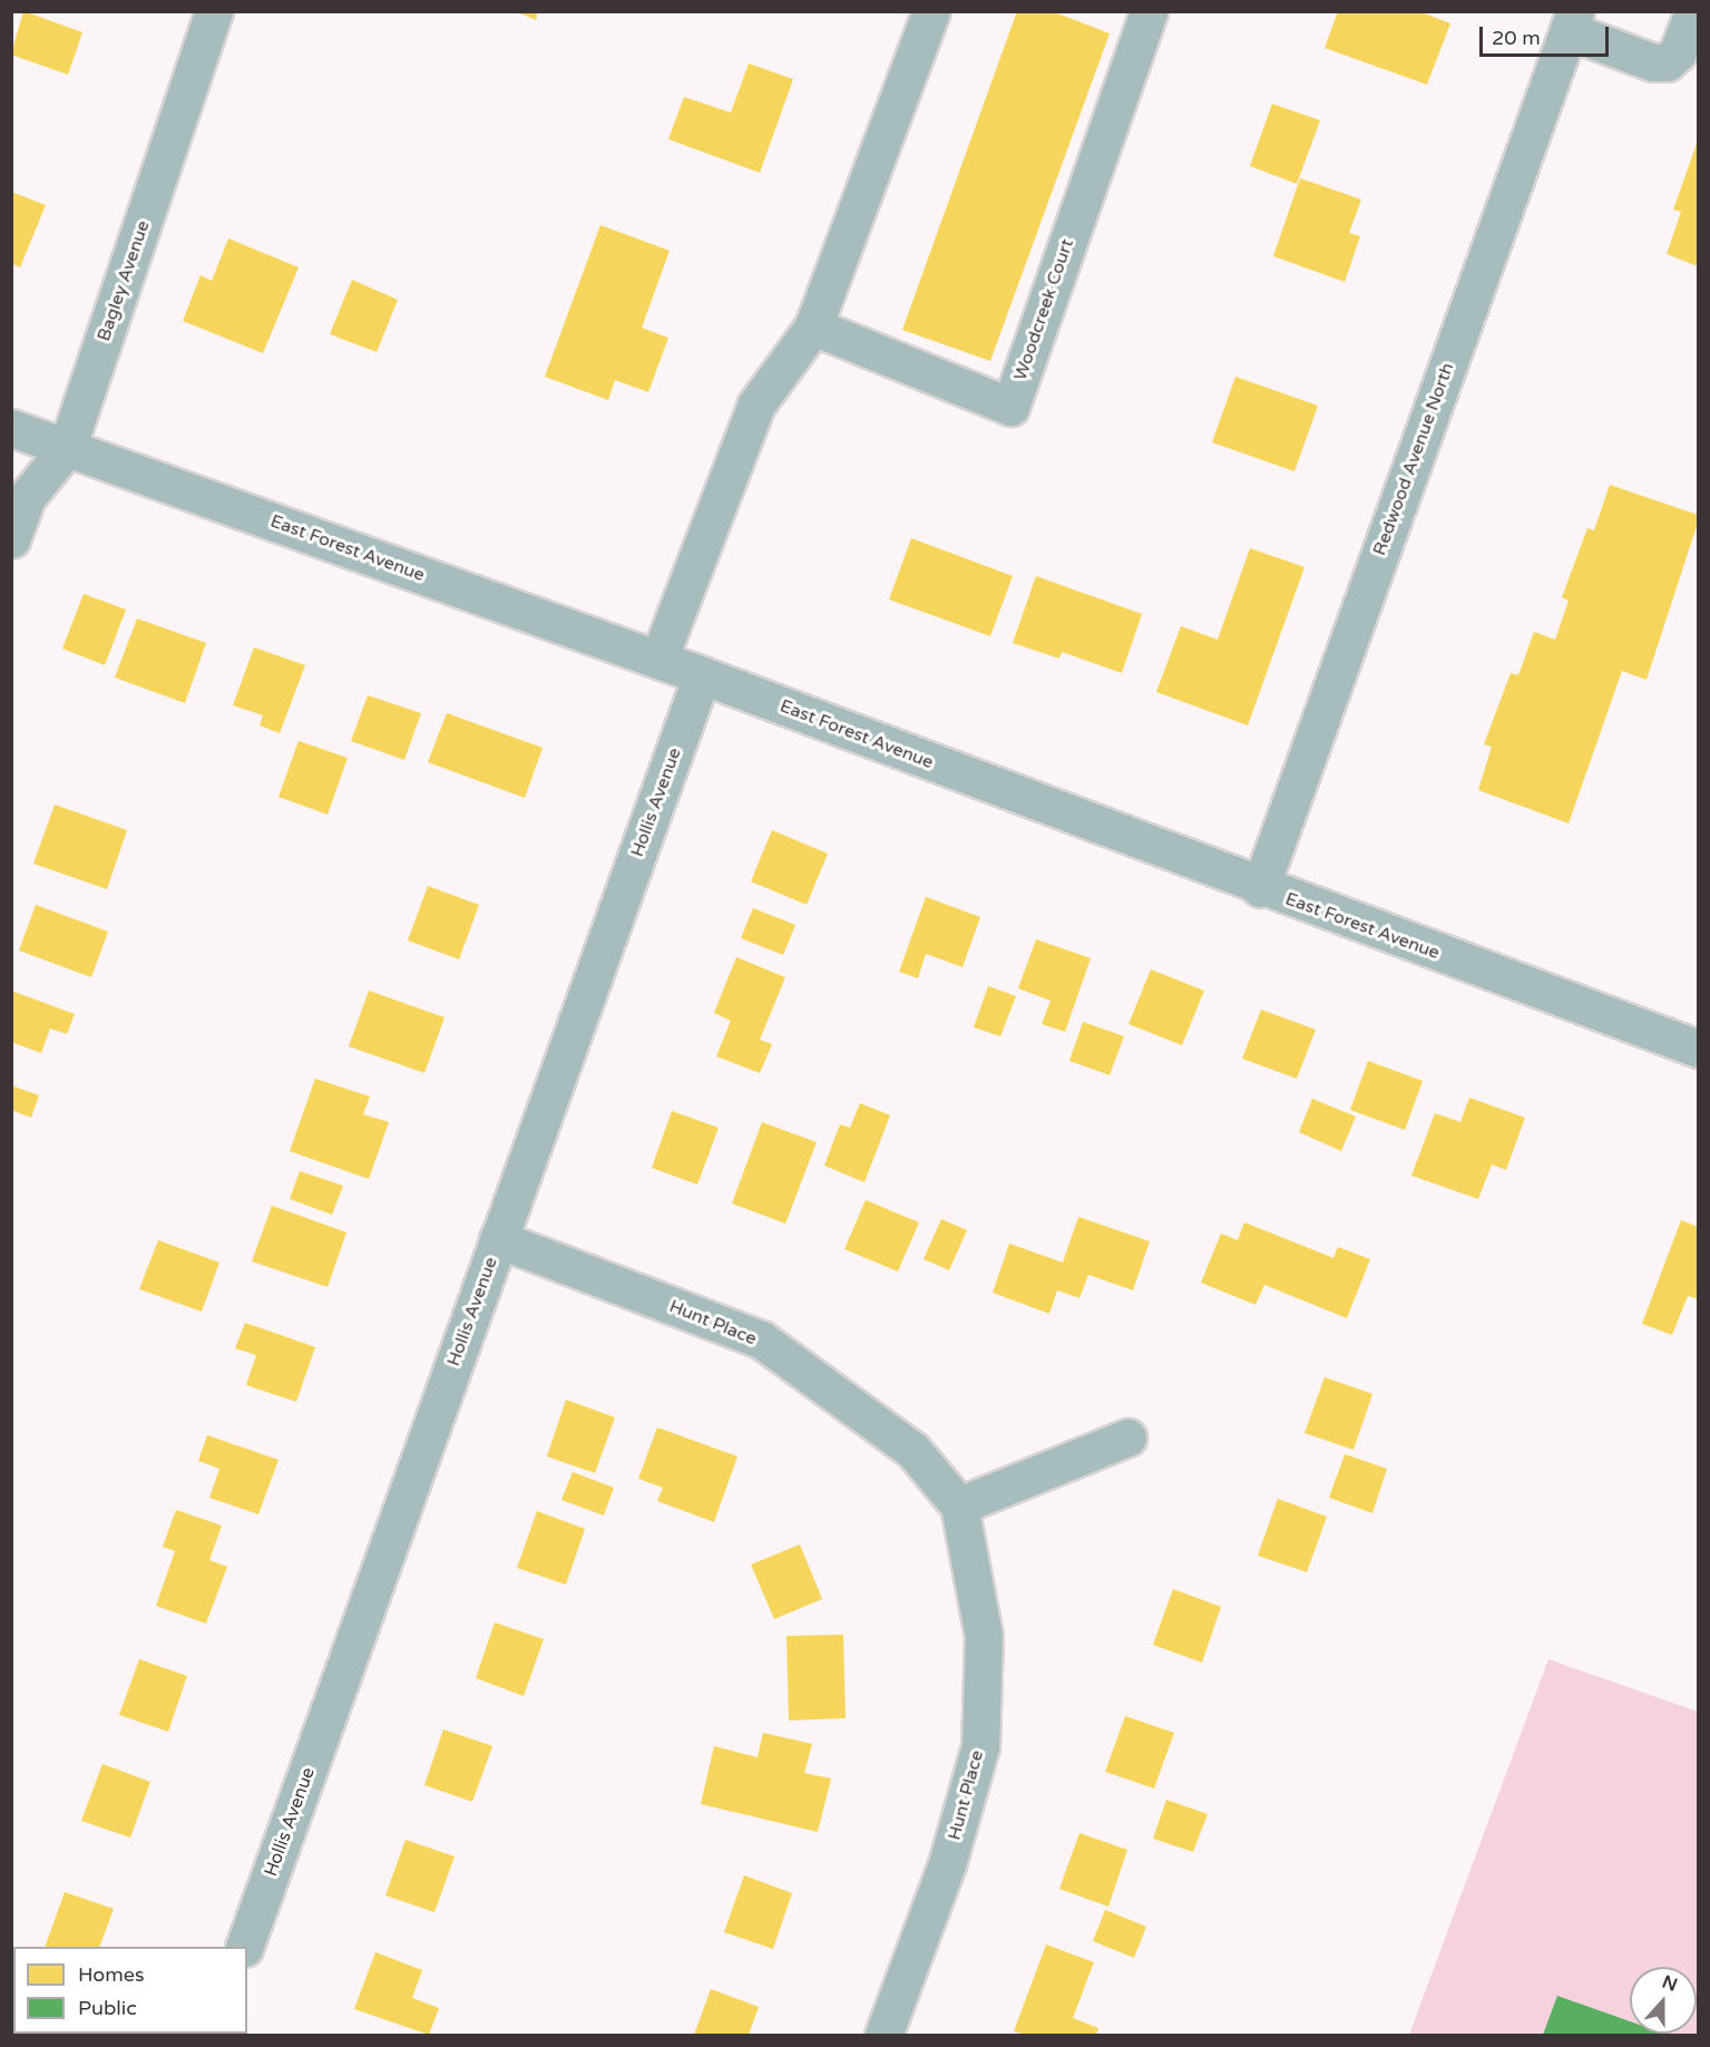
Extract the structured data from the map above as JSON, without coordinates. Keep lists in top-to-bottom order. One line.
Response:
{"streets":{"street":["Bagley Avenue","Woodcreek Court","Redwood Avenue North","East Forest Avenue","Hollis Avenue","Hunt Place"]},"crossings":[["Bagley Avenue","East Forest Avenue"],["Redwood Avenue North","East Forest Avenue"],["East Forest Avenue","Hollis Avenue"],["Hollis Avenue","Hunt Place"]],"legend":["Homes","Public"],"scale_bar":"20 m","north":"top"}
